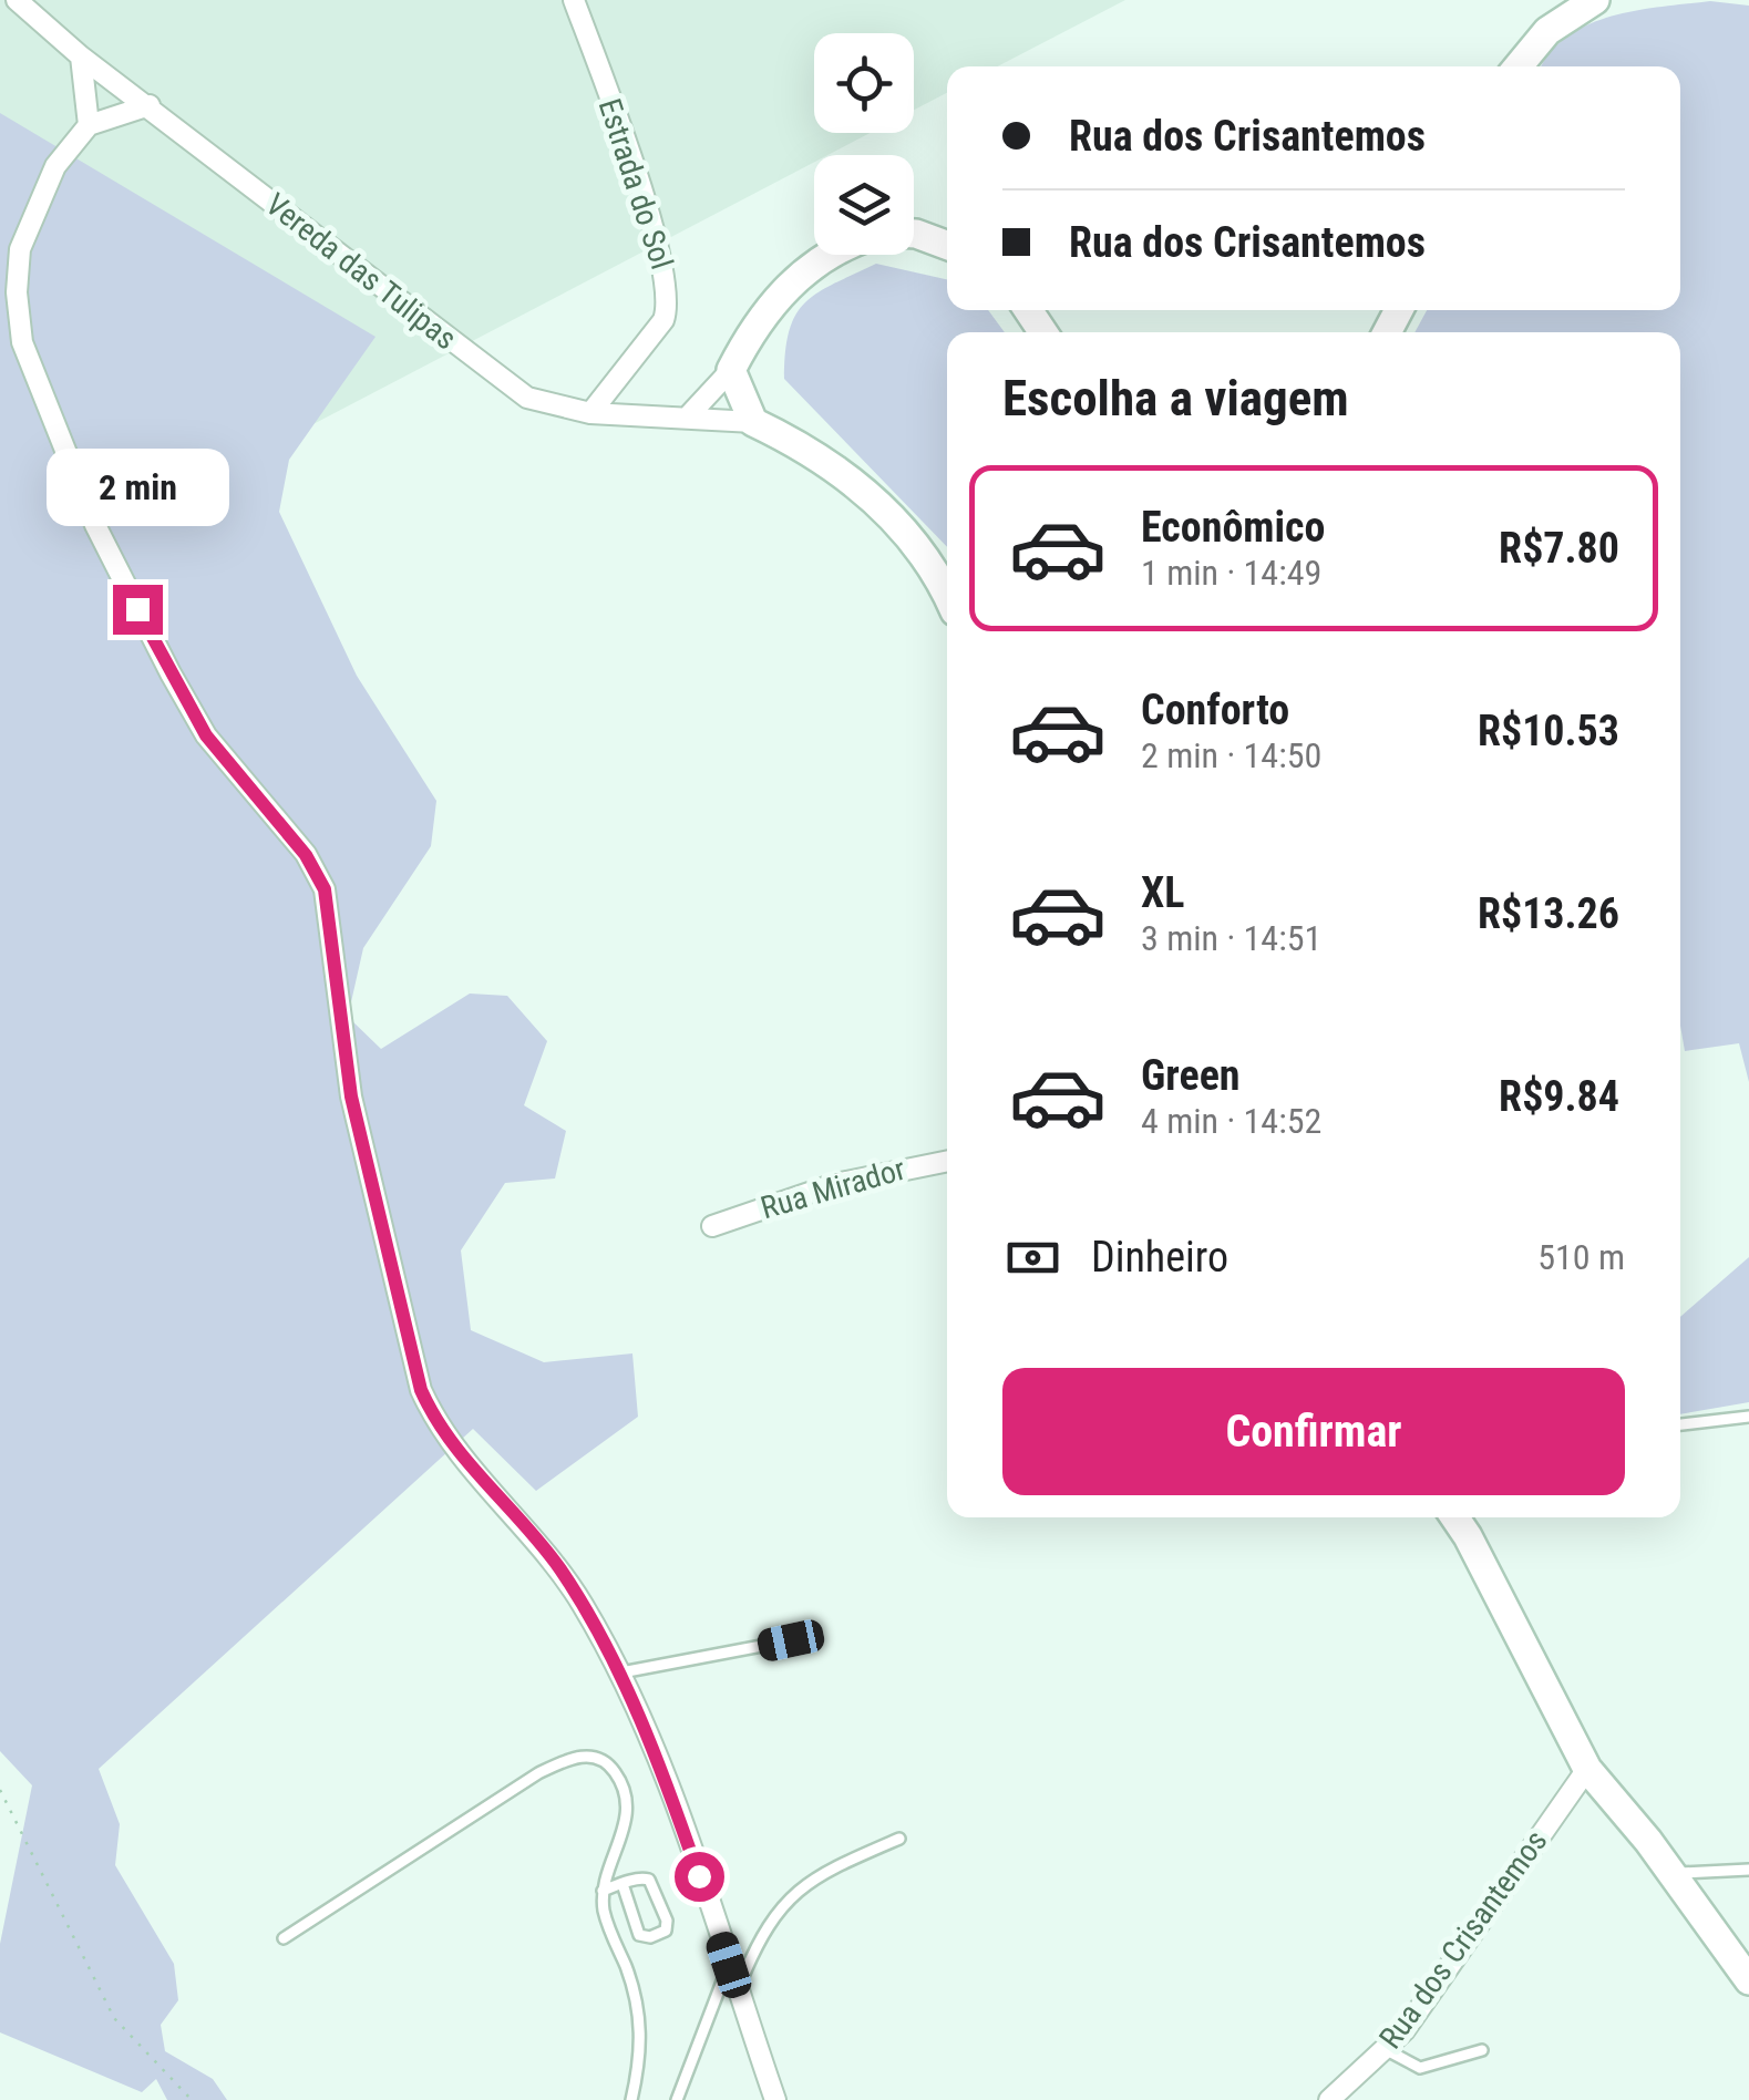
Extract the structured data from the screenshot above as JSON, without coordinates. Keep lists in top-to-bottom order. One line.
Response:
{"streets":{"street":["Estrada do Sol","Vereda das Tulipas","Rua Mirador","Rua dos Crisantemos"]},"crossings":[["Estrada do Sol","Vereda das Tulipas"]],"page":{"banner":["Rua dos Crisantemos","Rua dos Crisantemos"],"heading":"Escolha a viagem","bubble":"2 min","list":[{"name":"Econômico","note":"1 min · 14:49","value":"R$7.80"},{"name":"Conforto","note":"2 min · 14:50","value":"R$10.53"},{"name":"XL","note":"3 min · 14:51","value":"R$13.26"},{"name":"Green","note":"4 min · 14:52","value":"R$9.84"}],"pay":["Dinheiro","510 m"],"buttons":"Confirmar"}}
